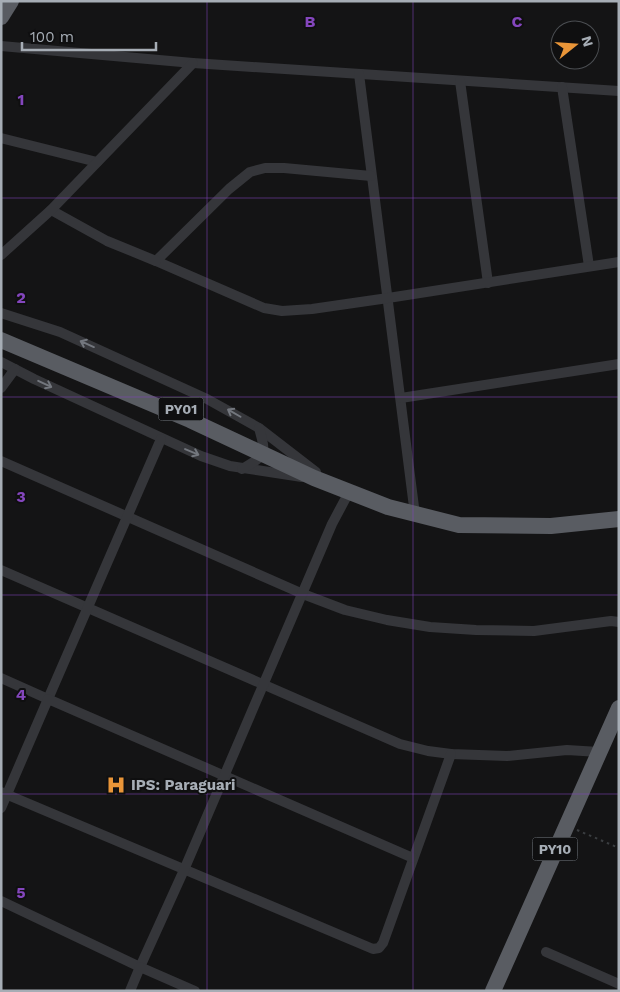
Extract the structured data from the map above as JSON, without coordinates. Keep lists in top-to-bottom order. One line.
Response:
{"streets":{"highway":["PY01","PY10"]},"places":{"hospital":["IPS: Paraguari"]},"scale_bar":"100 m","north":"right","grid":{"columns":["B","C"],"rows":["1","2","3","4","5"]}}
